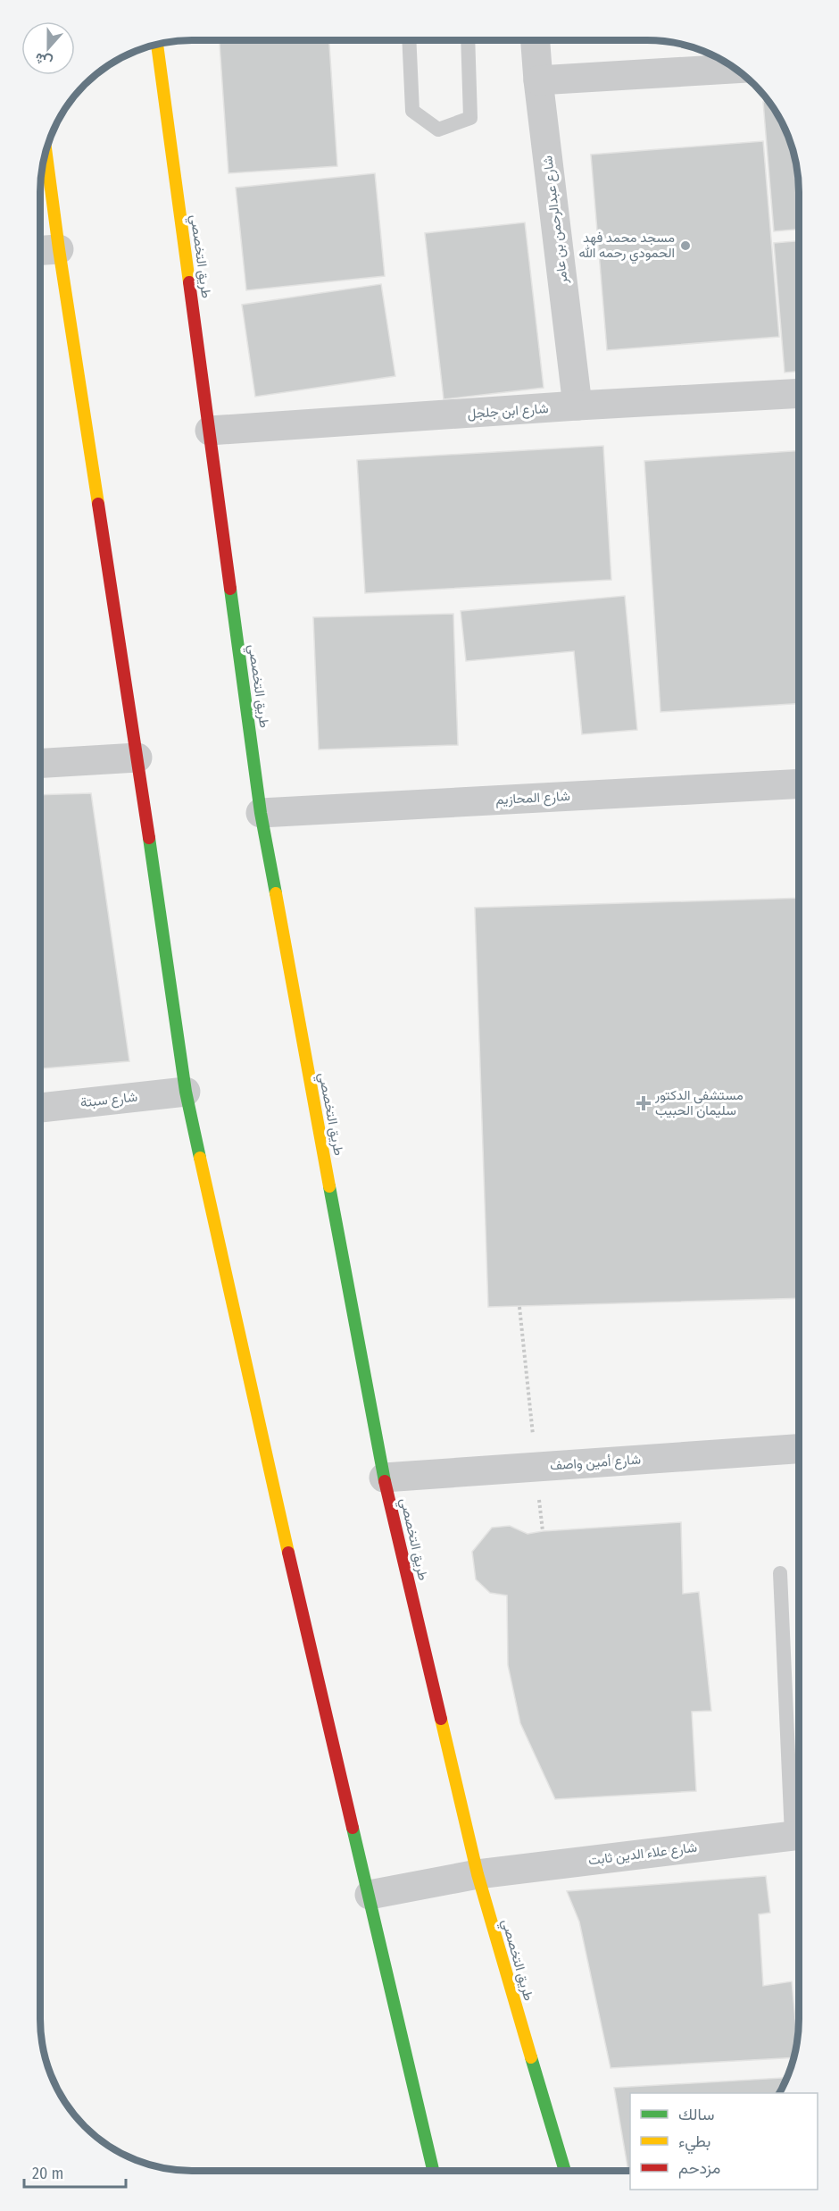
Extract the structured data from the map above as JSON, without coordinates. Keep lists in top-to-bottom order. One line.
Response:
{"streets":{"main road":["طريق التخصصي"],"street":["شارع عبدالرحمن بن عامر","شارع ابن جلجل","شارع المحازيم","شارع سبتة","شارع أمين واصف","شارع علاء الدين ثابت"]},"crossings":[["شارع عبدالرحمن بن عامر","شارع ابن جلجل"],["طريق التخصصي","شارع ابن جلجل"],["طريق التخصصي","شارع المحازيم"],["طريق التخصصي","شارع أمين واصف"],["طريق التخصصي","شارع علاء الدين ثابت"]],"places":{"other":["مسجد محمد فهد الحمودي رحمه الله"],"health":["مستشفى الدكتور سليمان الحبيب"]},"legend":["سالك","بطيء","مزدحم"],"scale_bar":"20 m","north":"bottom"}
